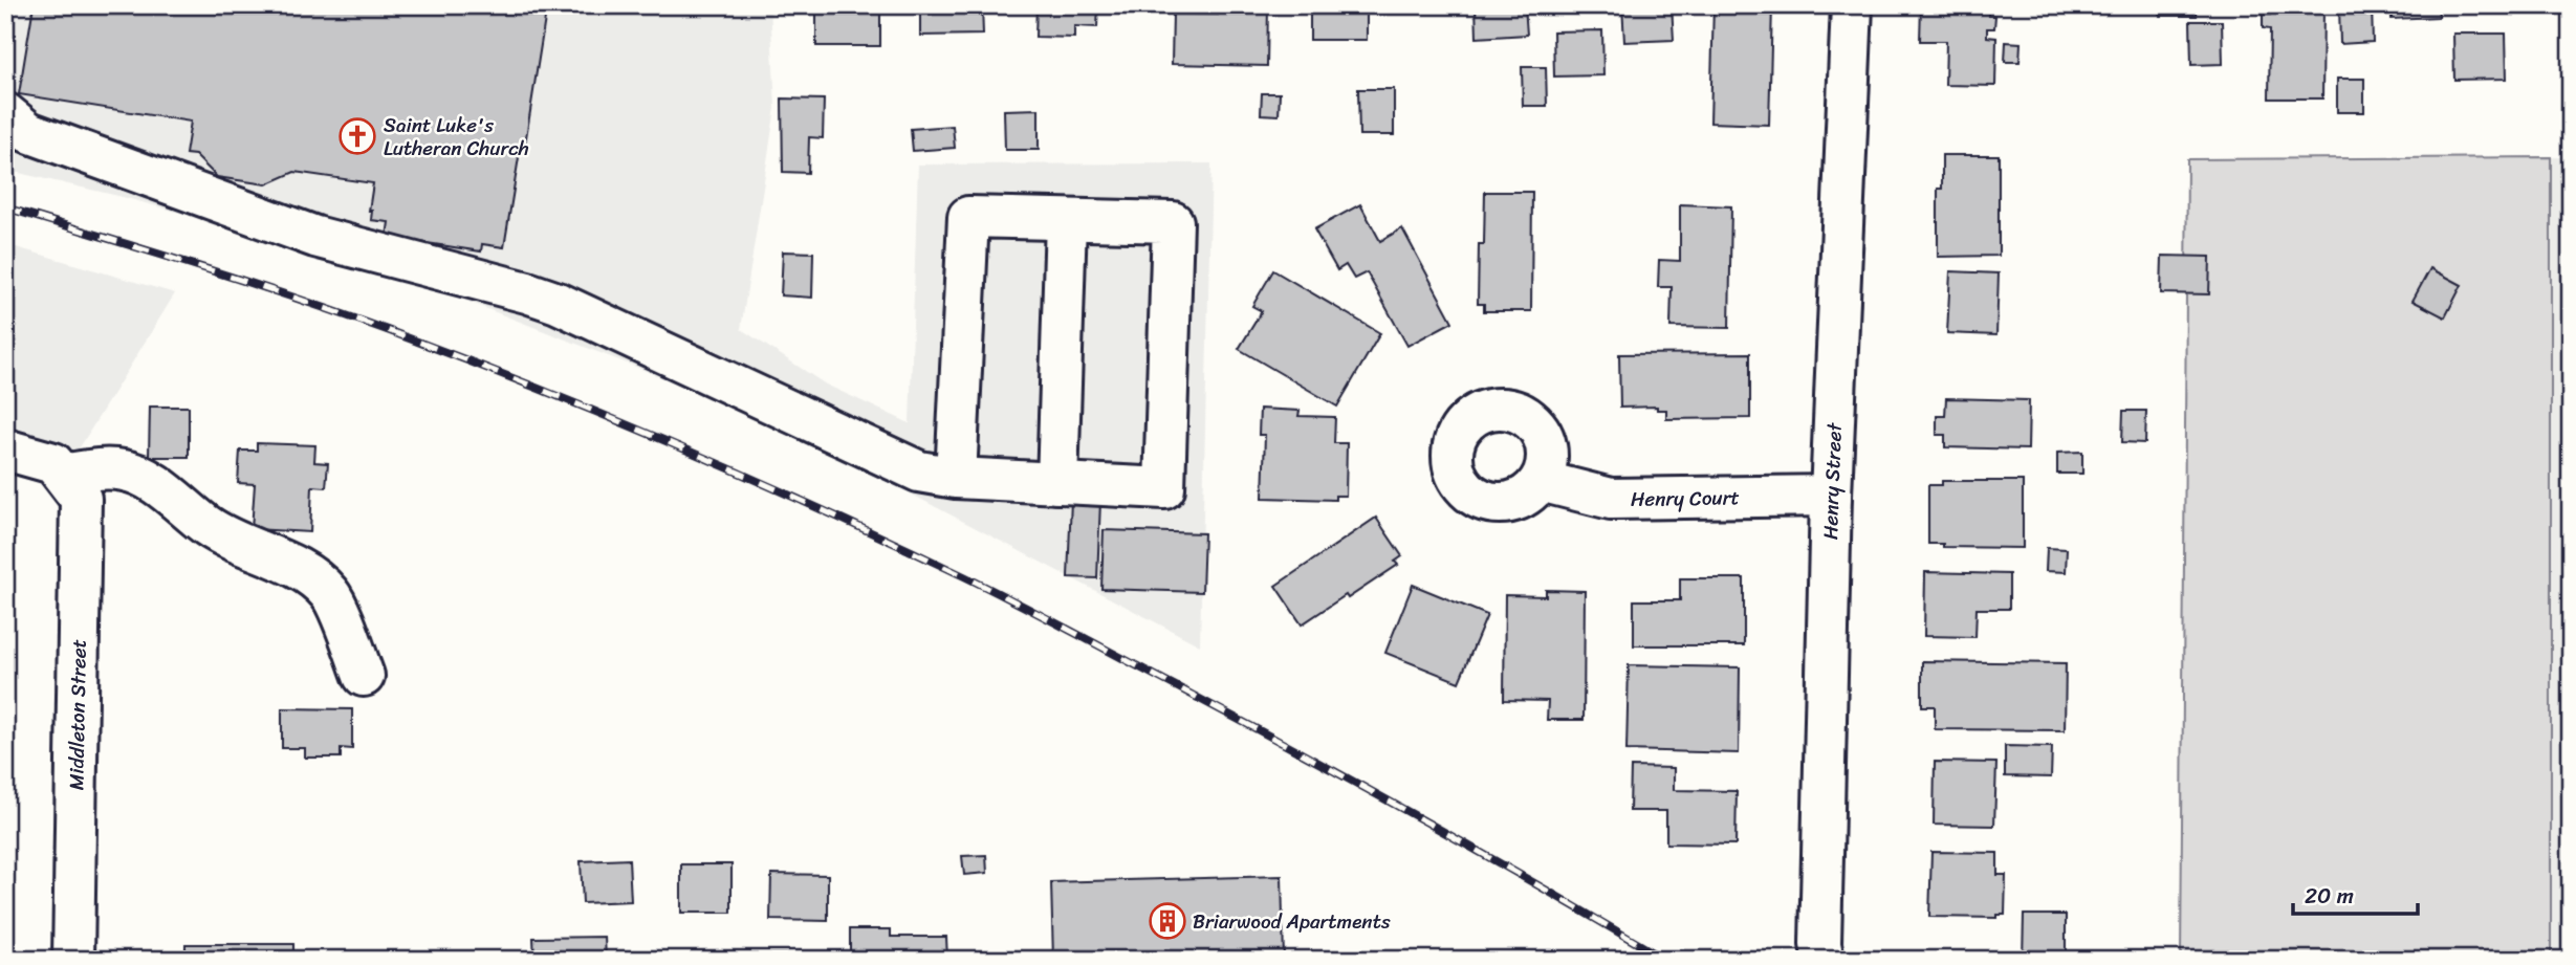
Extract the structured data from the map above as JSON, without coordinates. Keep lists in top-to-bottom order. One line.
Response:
{"streets":{"street":["Henry Street","Henry Court","Middleton Street"]},"crossings":[["Henry Street","Henry Court"]],"places":{"church":["Saint Luke's Lutheran Church"],"building":["Briarwood Apartments"]},"scale_bar":"20 m"}
